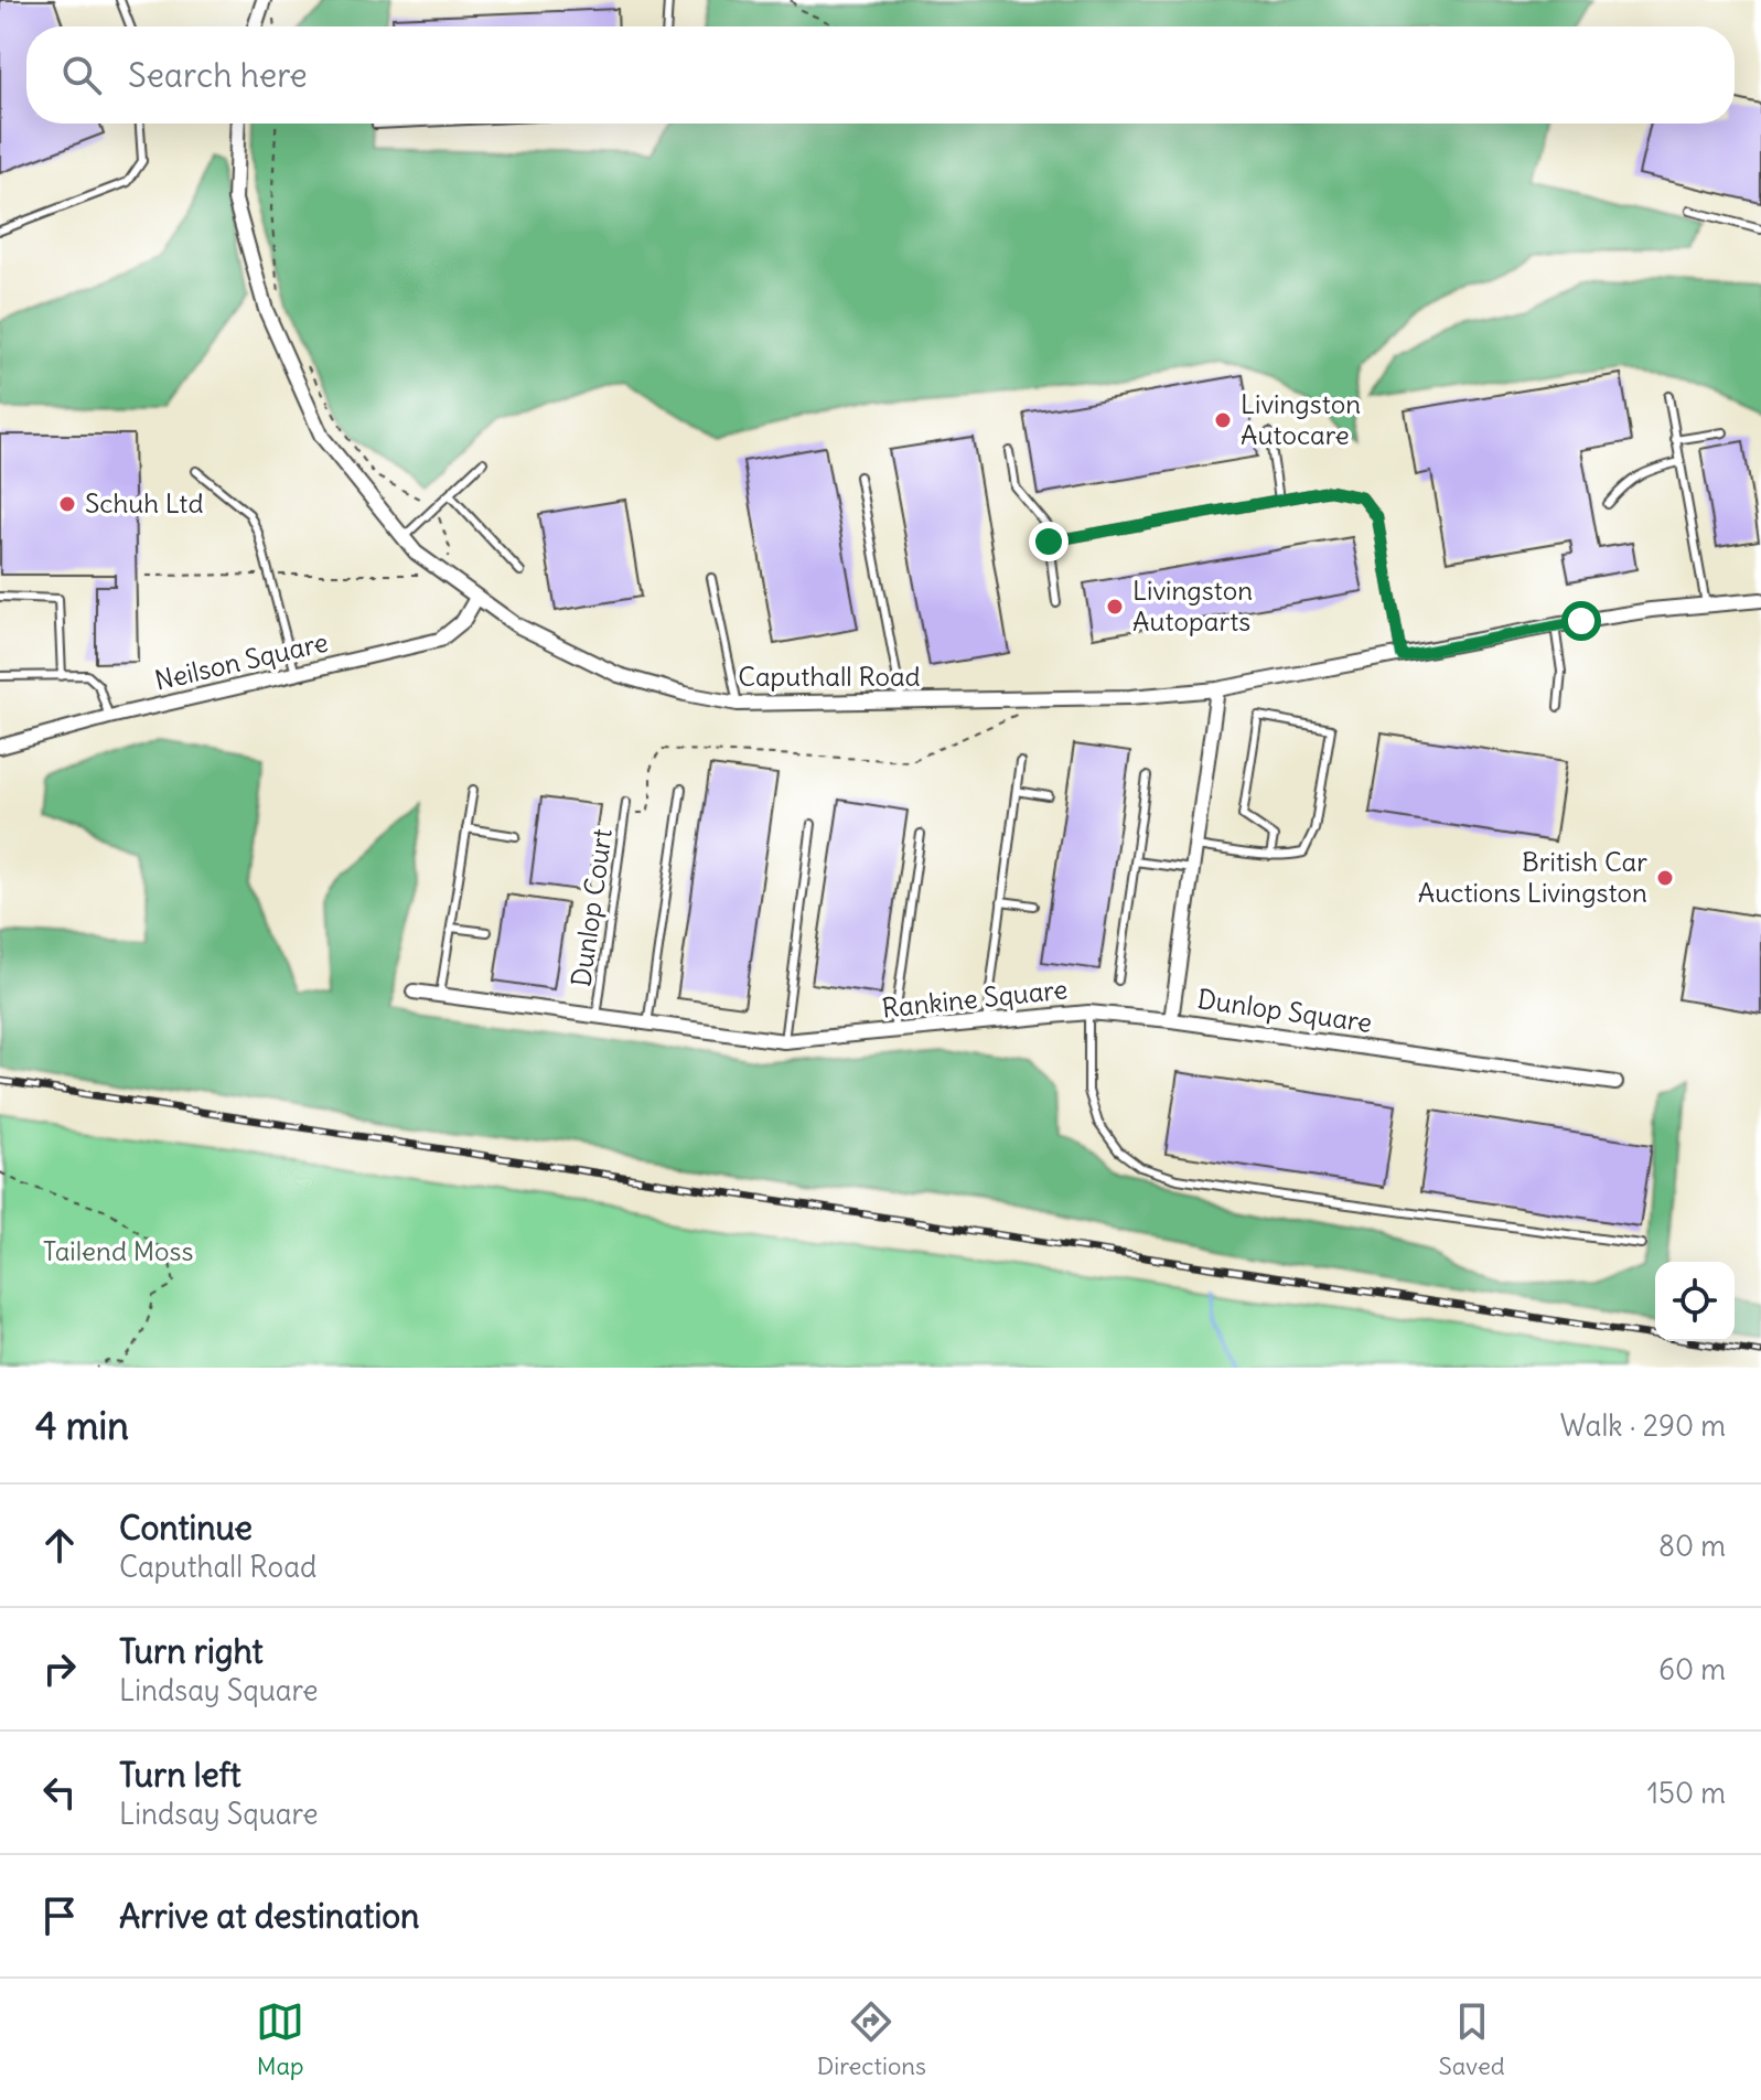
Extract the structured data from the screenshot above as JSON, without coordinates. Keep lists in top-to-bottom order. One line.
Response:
{"streets":{"street":["Neilson Square","Caputhall Road","Rankine Square","Dunlop Square"],"lane":["Dunlop Court"]},"crossings":[["Neilson Square","Caputhall Road"],["Caputhall Road","Dunlop Square"],["Dunlop Court","Rankine Square"],["Rankine Square","Dunlop Square"]],"parks":["Tailend Moss"],"places":["Livingston Autocare","Schuh Ltd","Livingston Autoparts","British Car Auctions Livingston"],"page":{"search":"Search here","heading":["4 min","Walk · 290 m"],"list":[["Continue","Caputhall Road","80 m"],["Turn right","Lindsay Square","60 m"],["Turn left","Lindsay Square","150 m"],"Arrive at destination"],"nav":["Map","Directions","Saved"]}}
